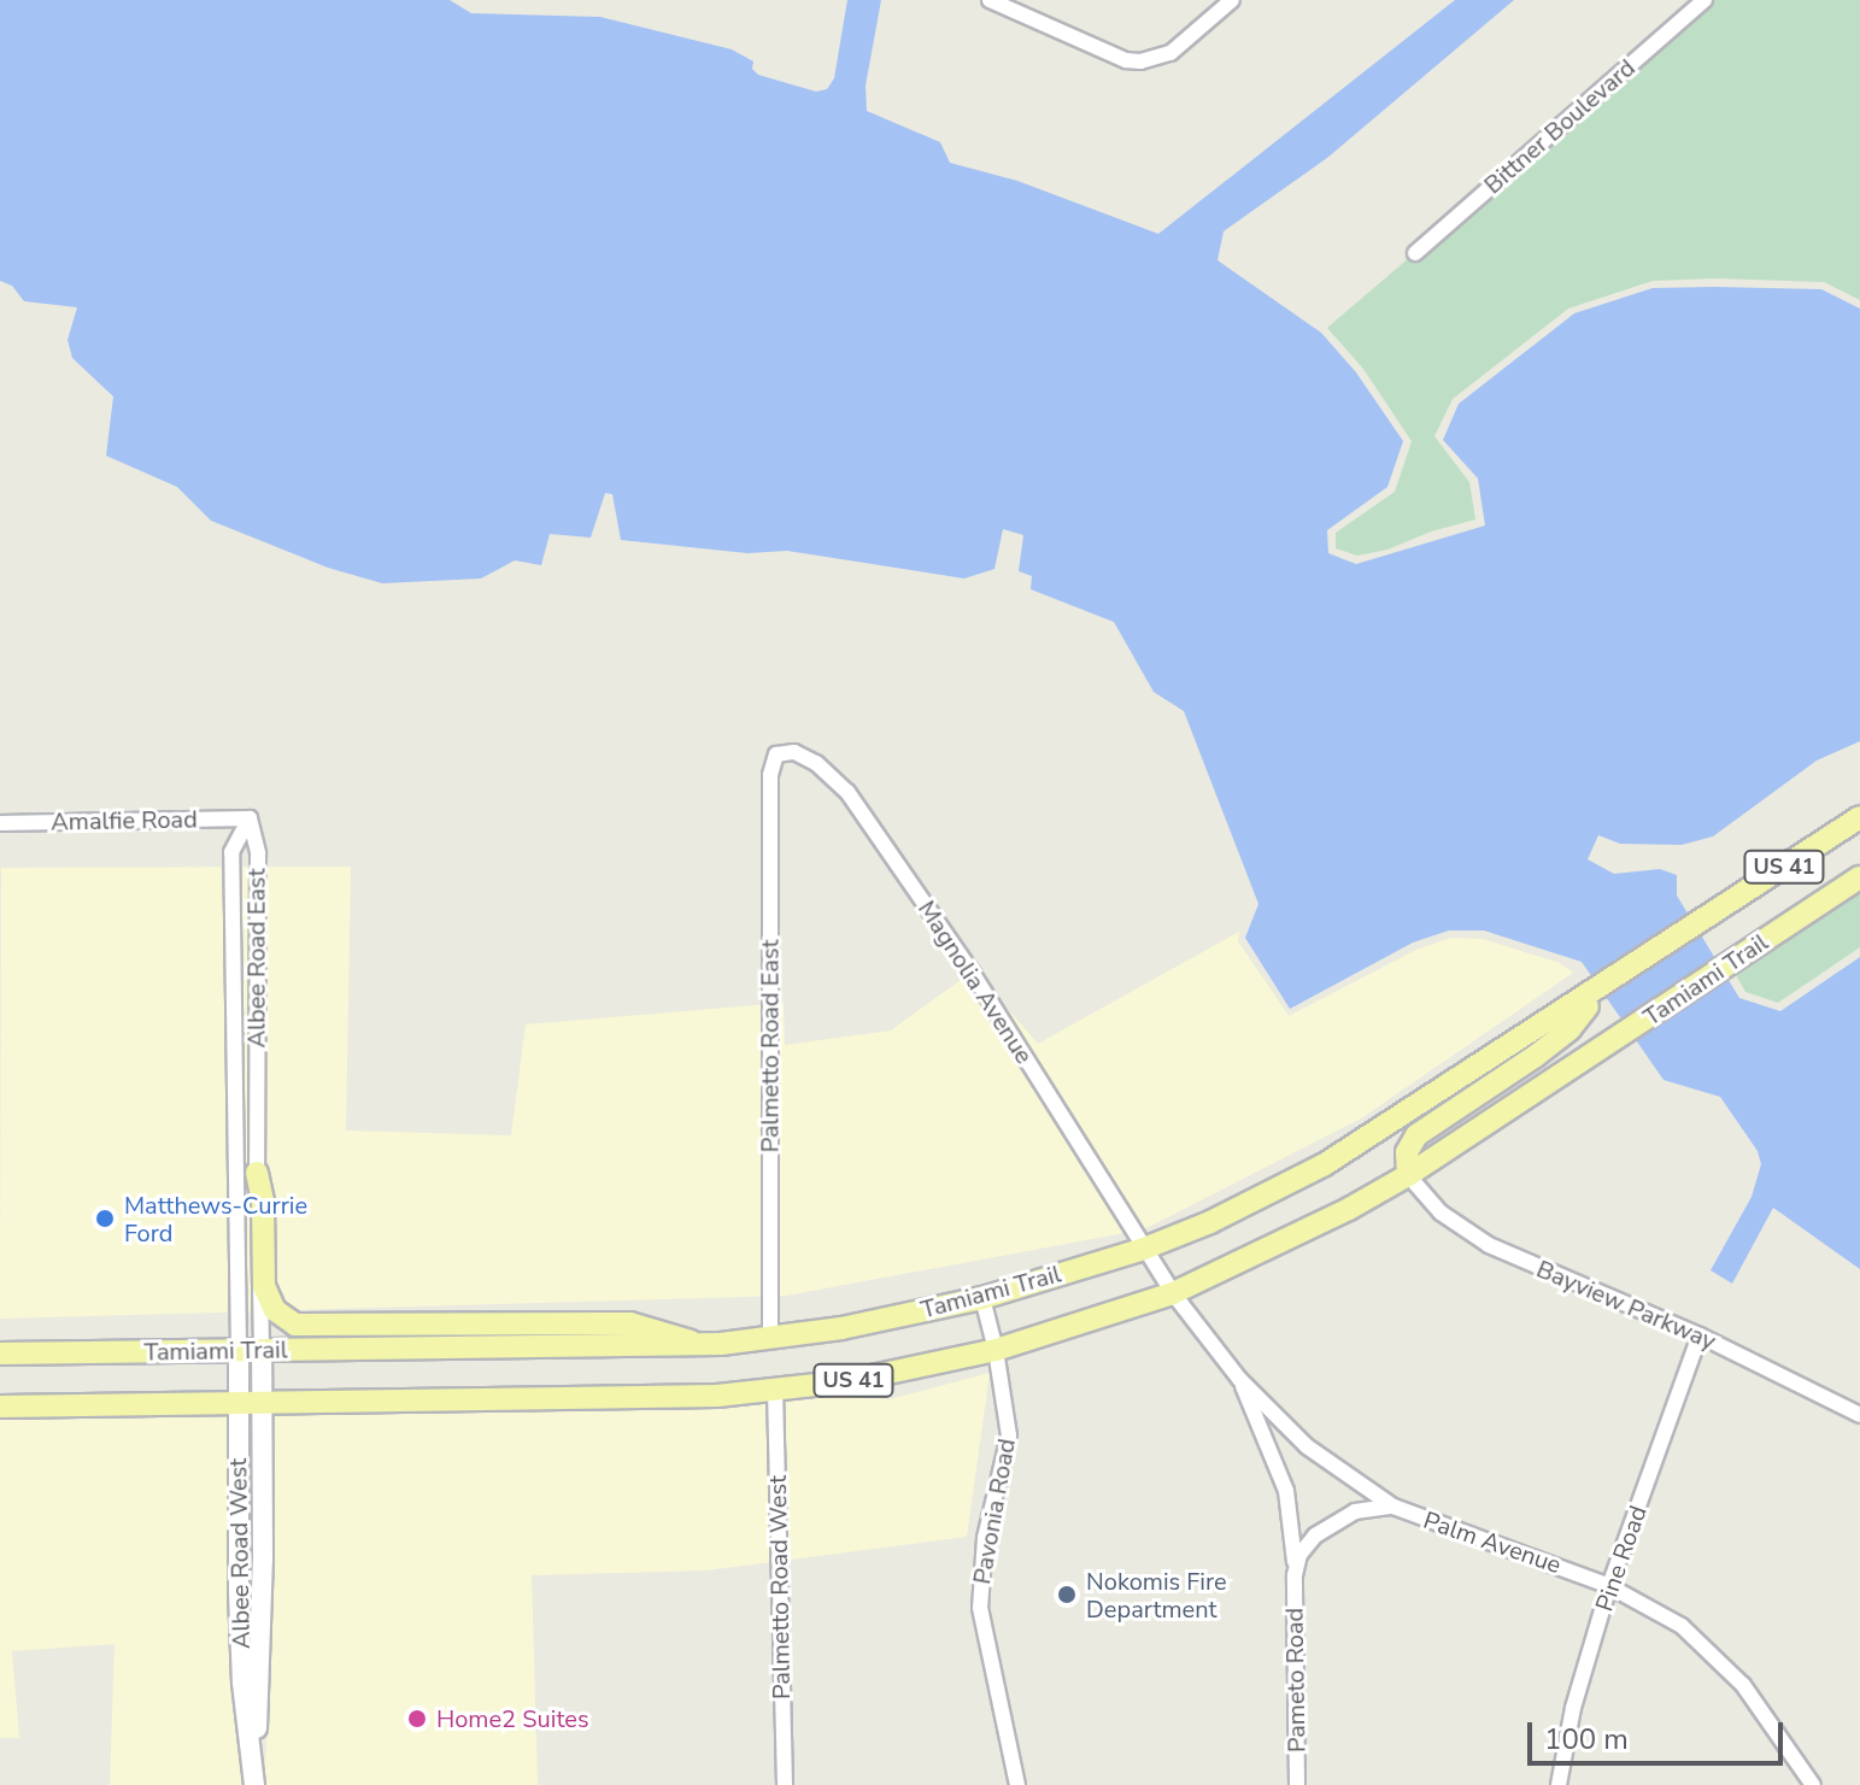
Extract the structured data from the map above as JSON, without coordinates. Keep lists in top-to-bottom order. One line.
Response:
{"streets":{"main road":["US 41","Tamiami Trail"],"street":["Bittner Boulevard","Amalfie Road","Albee Road East","Magnolia Avenue","Palmetto Road East","Bayview Parkway","Pavonia Road","Palm Avenue","Albee Road West","Pine Road","Palmetto Road West","Pameto Road"]},"crossings":[["Amalfie Road","Albee Road East"],["Albee Road East","Tamiami Trail"],["Albee Road East","Albee Road West"],["Tamiami Trail","Magnolia Avenue"],["Tamiami Trail","Palmetto Road East"],["Tamiami Trail","Bayview Parkway"],["Tamiami Trail","Pavonia Road"],["Tamiami Trail","Palm Avenue"],["Tamiami Trail","Albee Road West"],["Tamiami Trail","Palmetto Road West"],["Magnolia Avenue","Palmetto Road East"],["Magnolia Avenue","Palm Avenue"],["Bayview Parkway","Pine Road"],["Palm Avenue","Pine Road"],["Palm Avenue","Pameto Road"]],"places":["Matthews-Currie Ford","Nokomis Fire Department","Home2 Suites"],"scale_bar":"100 m"}
